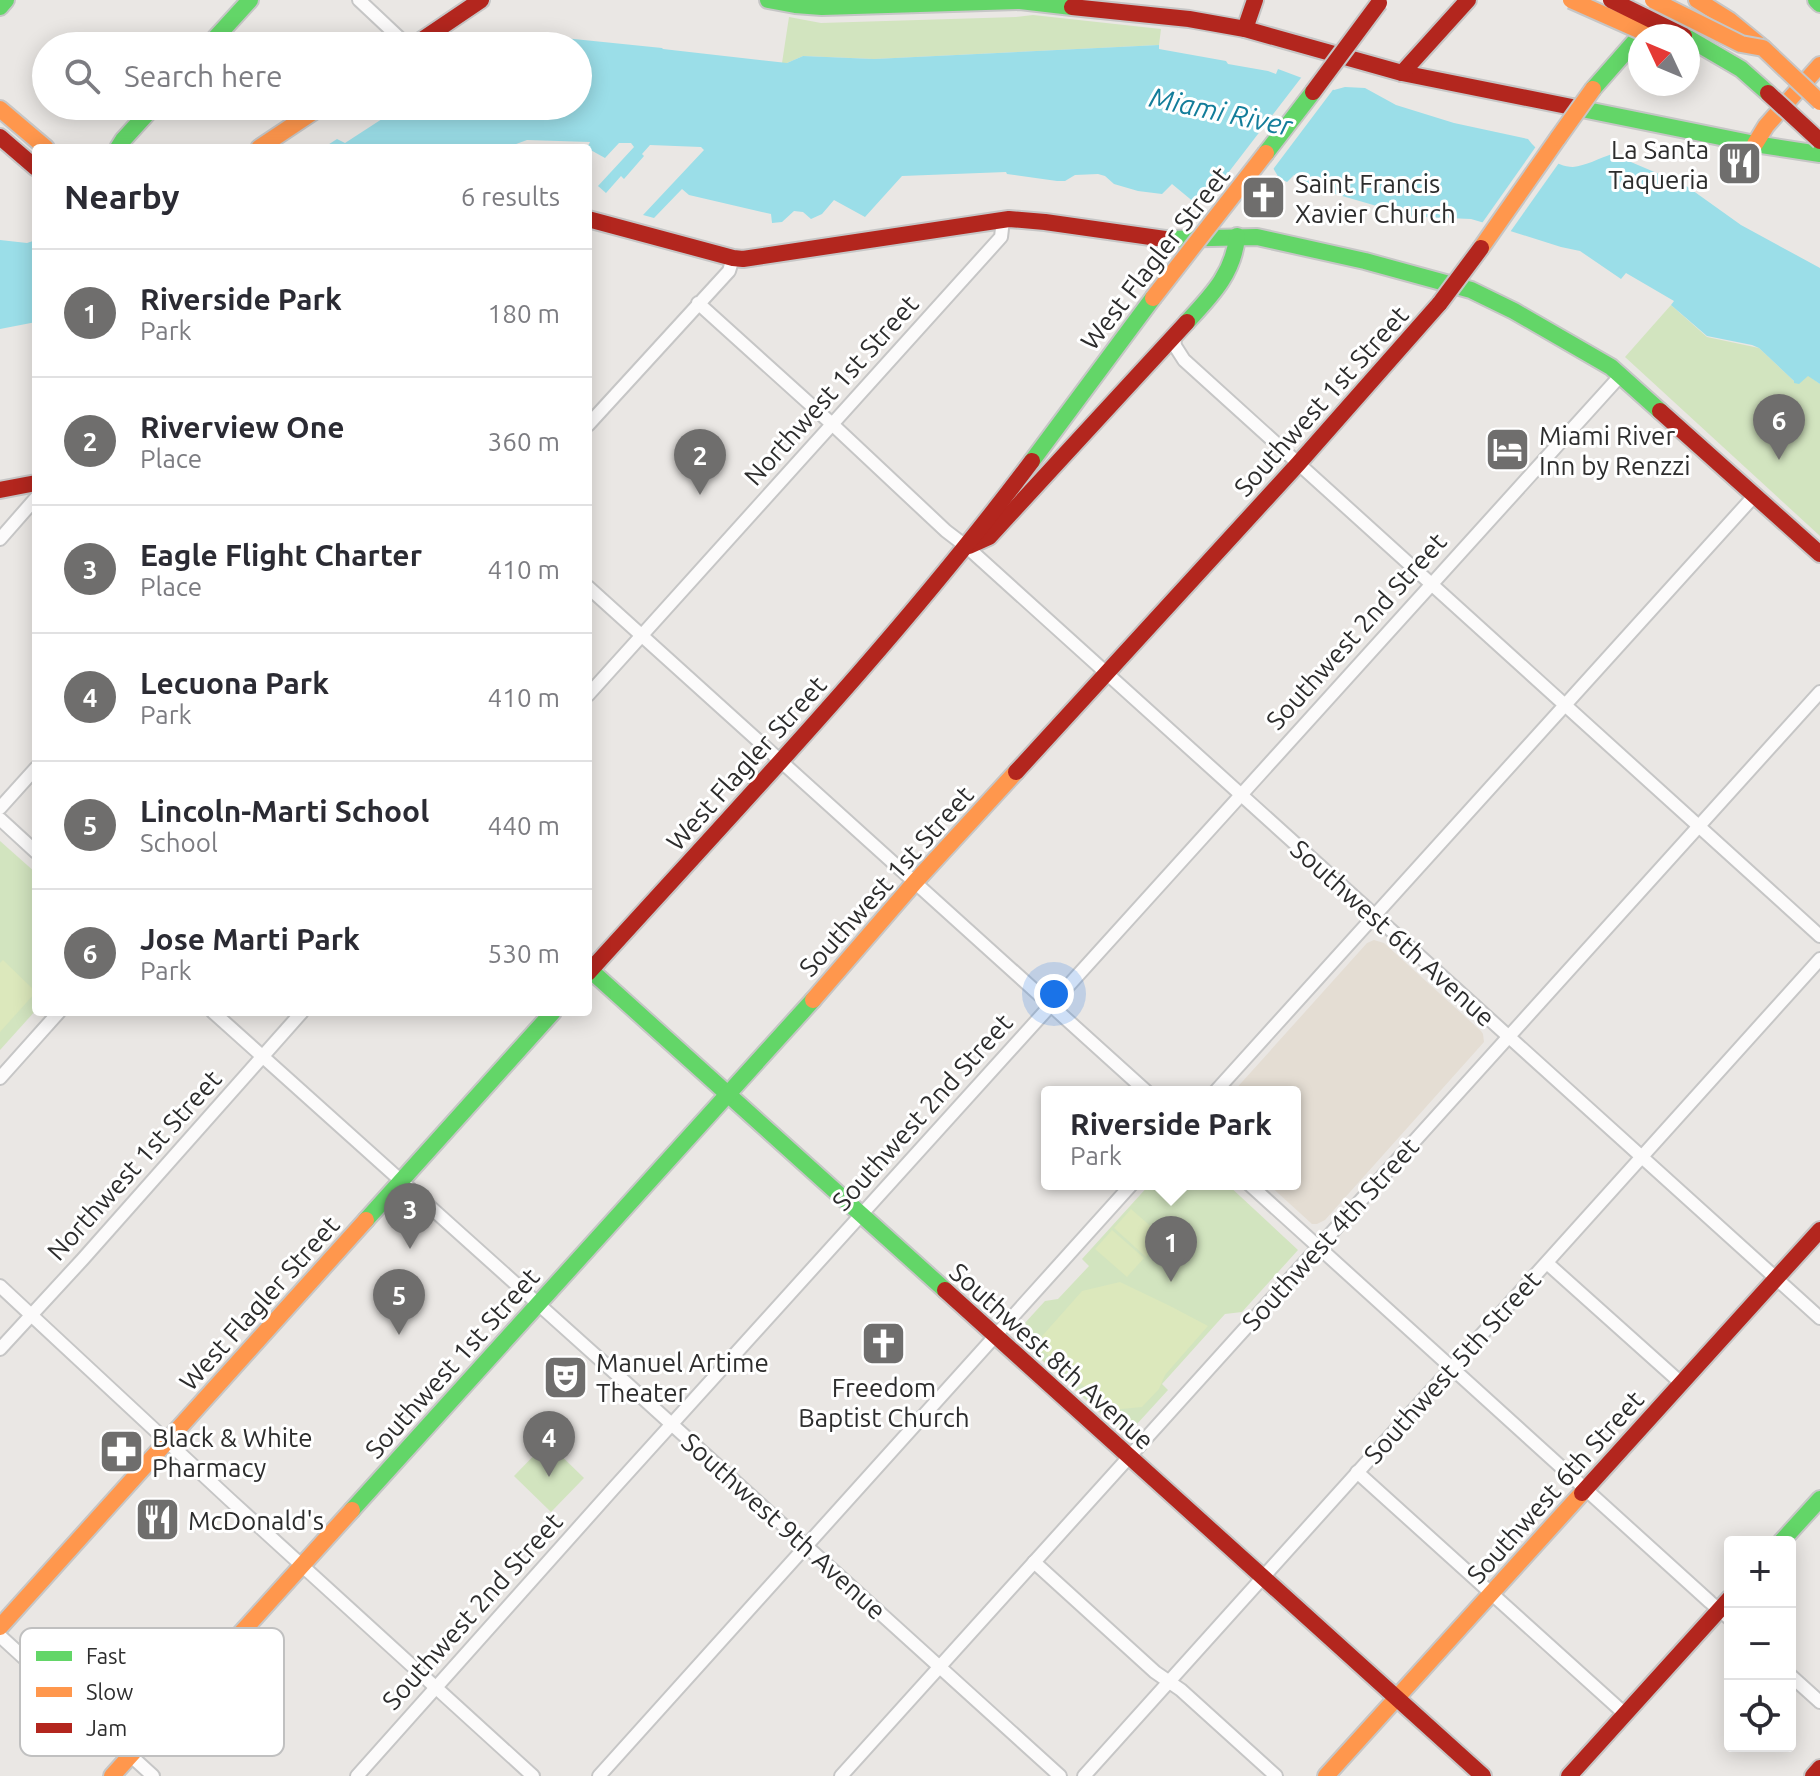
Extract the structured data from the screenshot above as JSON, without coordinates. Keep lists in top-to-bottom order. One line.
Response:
{"streets":{"main road":["West Flagler Street","Southwest 1st Street","Southwest 8th Avenue","Southwest 6th Street"],"street":["Northwest 1st Street","Southwest 2nd Street","Southwest 6th Avenue","Southwest 4th Street","Southwest 5th Street","Southwest 9th Avenue"]},"crossings":[["West Flagler Street","Southwest 6th Avenue"],["West Flagler Street","Southwest 9th Avenue"],["Northwest 1st Street","Southwest 6th Avenue"],["Northwest 1st Street","Southwest 9th Avenue"],["Southwest 1st Street","Southwest 6th Avenue"],["Southwest 1st Street","Southwest 8th Avenue"],["Southwest 1st Street","Southwest 9th Avenue"],["Southwest 2nd Street","Southwest 6th Avenue"],["Southwest 2nd Street","Southwest 8th Avenue"],["Southwest 2nd Street","Southwest 9th Avenue"],["Southwest 6th Avenue","Southwest 4th Street"],["Southwest 6th Avenue","Southwest 5th Street"],["Southwest 6th Avenue","Southwest 6th Street"],["Southwest 4th Street","Southwest 8th Avenue"],["Southwest 4th Street","Southwest 9th Avenue"],["Southwest 8th Avenue","Southwest 5th Street"],["Southwest 8th Avenue","Southwest 6th Street"]],"water":["Miami River"],"places":{"restaurant":["La Santa Taqueria","McDonald's"],"church":["Saint Francis Xavier Church","Freedom Baptist Church"],"hotel":["Miami River Inn by Renzzi"],"theatre":["Manuel Artime Theater"],"pharmacy":["Black & White Pharmacy"]},"legend":["Fast","Slow","Jam"],"north":"top left","page":{"search":"Search here","heading":["Nearby","6 results"],"list":[{"mark":"1","name":"Riverside Park","note":"Park","value":"180 m"},{"mark":"2","name":"Riverview One","note":"Place","value":"360 m"},{"mark":"3","name":"Eagle Flight Charter","note":"Place","value":"410 m"},{"mark":"4","name":"Lecuona Park","note":"Park","value":"410 m"},{"mark":"5","name":"Lincoln-Marti School","note":"School","value":"440 m"},{"mark":"6","name":"Jose Marti Park","note":"Park","value":"530 m"}],"pins":["6","2","3","1","5","4"],"popup":["Riverside Park","Park"],"map_buttons":["+","−"]}}
